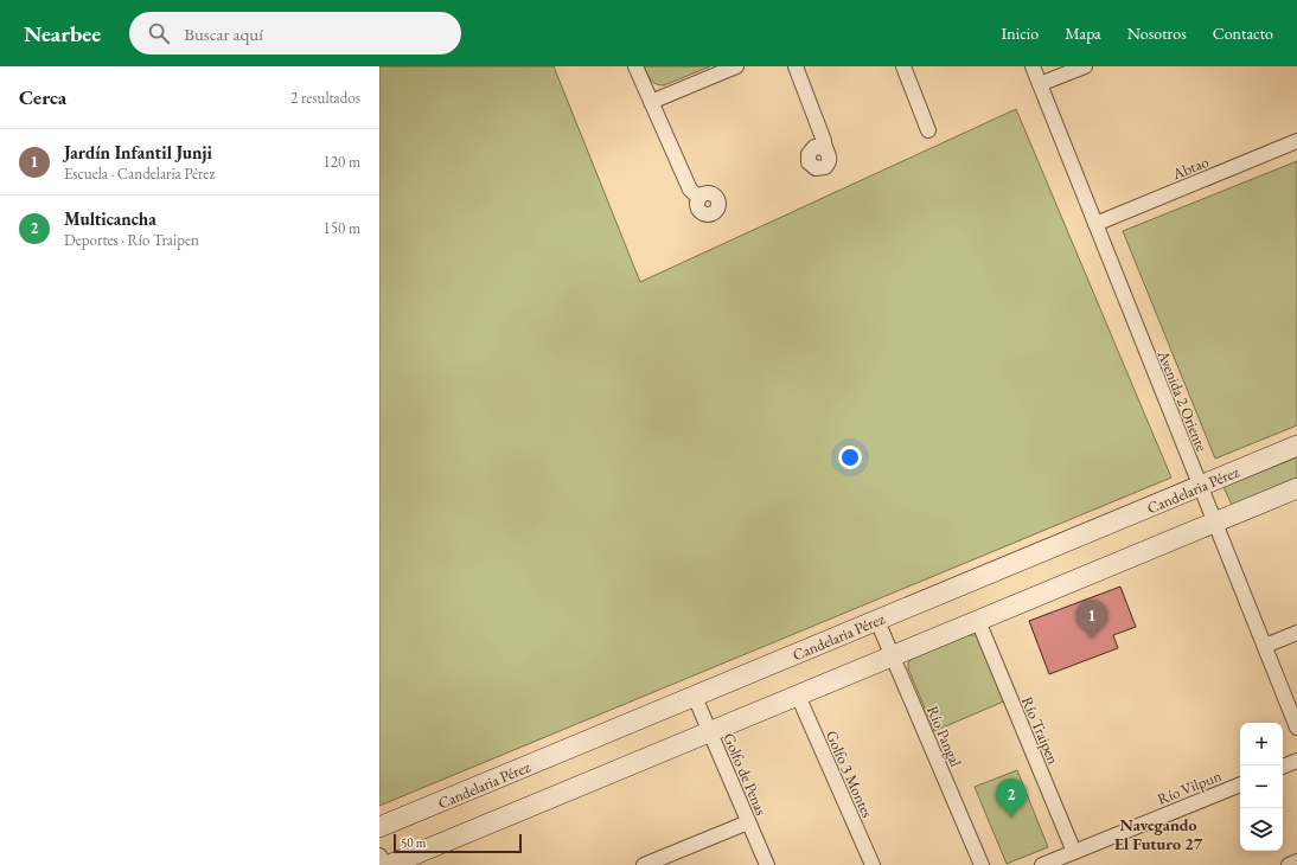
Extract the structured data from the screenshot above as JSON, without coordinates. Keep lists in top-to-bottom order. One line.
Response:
{"streets":{"street":["Abtao","Avenida 2 Oriente","Candelaria Pérez","Río Traipen","Río Pangal","Golfo de Penas","Golfo 3 Montes","Río Vilpun"]},"crossings":[["Abtao","Avenida 2 Oriente"],["Avenida 2 Oriente","Candelaria Pérez"],["Candelaria Pérez","Río Pangal"],["Candelaria Pérez","Golfo de Penas"],["Río Traipen","Río Vilpun"]],"districts":["Navegando El Futuro 27"],"scale_bar":"50 m","page":{"header":"Nearbee","search":"Buscar aquí","nav":["Inicio","Mapa","Nosotros","Contacto"],"heading":["Cerca","2 resultados"],"list":[{"mark":"1","name":"Jardín Infantil Junji","note":"Escuela · Candelaria Pérez","value":"120 m"},{"mark":"2","name":"Multicancha","note":"Deportes · Río Traipen","value":"150 m"}],"pins":["1","2"],"map_buttons":["+","−"],"scale":"50 m"}}
